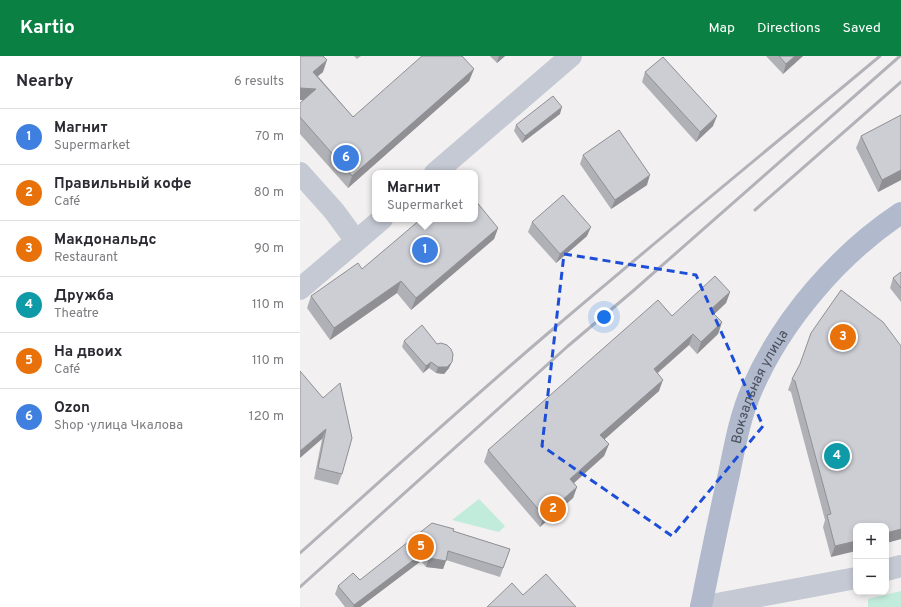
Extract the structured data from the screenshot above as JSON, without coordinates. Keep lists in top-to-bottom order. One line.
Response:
{"streets":{"main road":["Вокзальная улица"]},"page":{"header":"Kartio","nav":["Map","Directions","Saved"],"heading":["Nearby","6 results"],"list":[{"mark":"1","name":"Магнит","note":"Supermarket","value":"70 m"},{"mark":"2","name":"Правильный кофе","note":"Café","value":"80 m"},{"mark":"3","name":"Макдональдс","note":"Restaurant","value":"90 m"},{"mark":"4","name":"Дружба","note":"Theatre","value":"110 m"},{"mark":"5","name":"На двоих","note":"Café","value":"110 m"},{"mark":"6","name":"Ozon","note":"Shop · улица Чкалова","value":"120 m"}],"pins":["6","1","3","4","2","5"],"popup":["Магнит","Supermarket"],"map_buttons":["+","−"]}}
